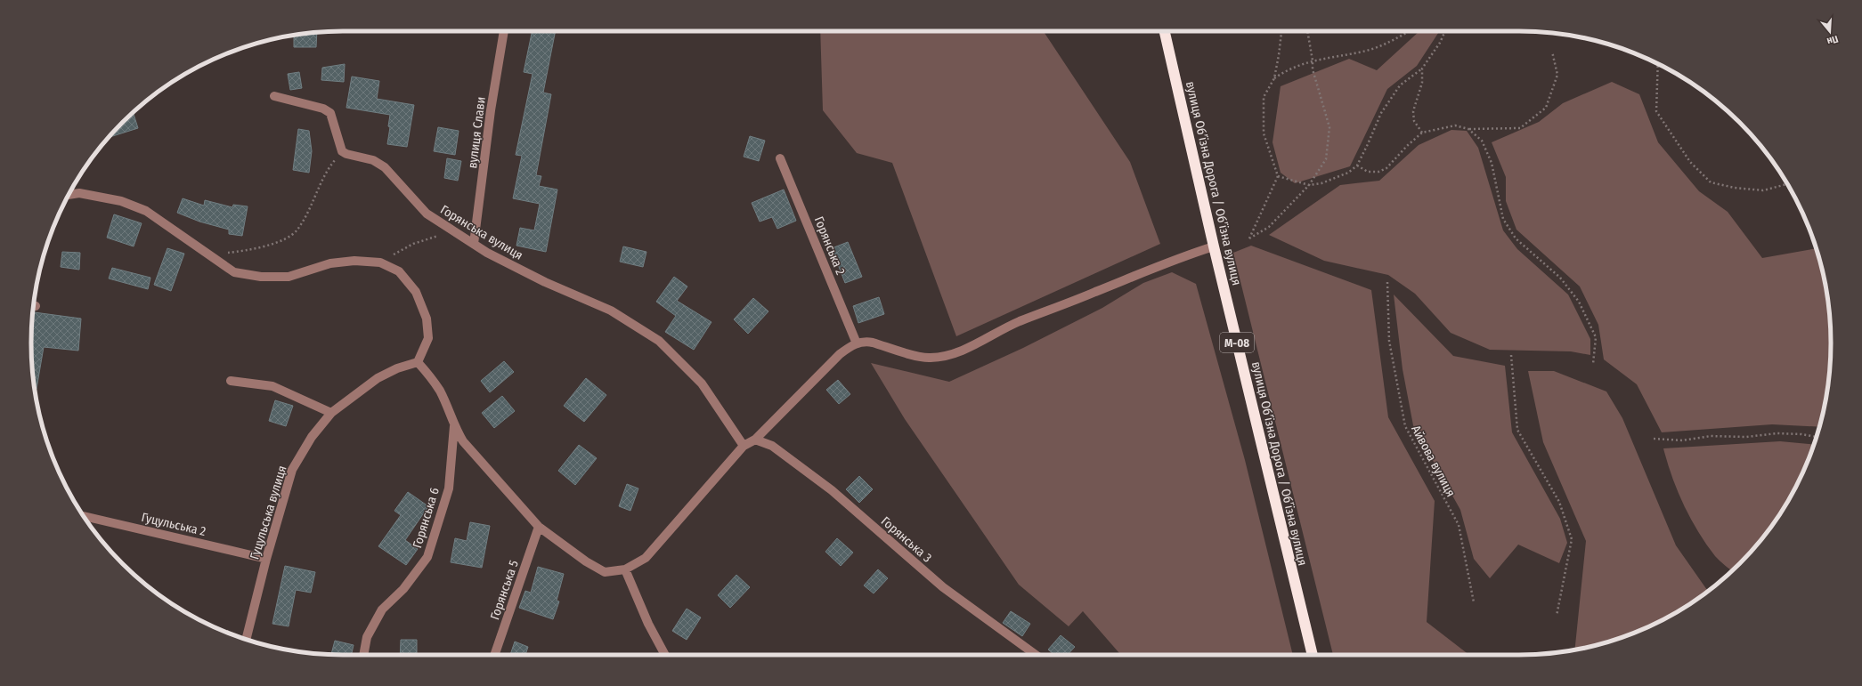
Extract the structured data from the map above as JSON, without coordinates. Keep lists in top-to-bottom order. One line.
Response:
{"streets":{"highway":["вулиця Обʼїзна Дорога / Обʼїзна вулиця","М-08"],"street":["вулиця Слави","Горянська вулиця","Горянська 2","Гуцульська вулиця","Горянська 6","Гуцульська 2","Горянська 3","Горянська 5"],"path":["Айвова вулиця"]},"crossings":[["вулиця Слави","Горянська вулиця"],["Гуцульська вулиця","Гуцульська 2"]],"north":"bottom"}
